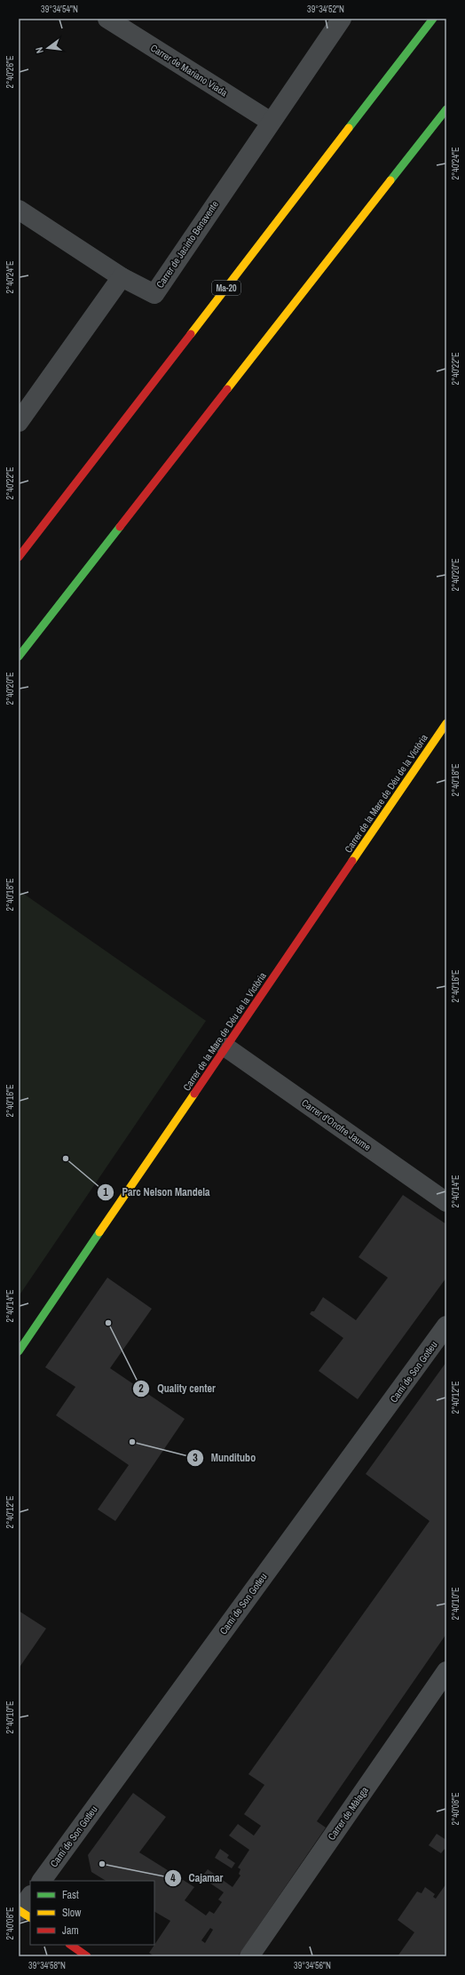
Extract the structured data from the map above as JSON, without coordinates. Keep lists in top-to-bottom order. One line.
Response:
{"streets":{"main road":["Ma-20","Carrer de la Mare de Déu de la Victòria"],"street":["Carrer de Mariano Viada","Carrer de Jacinto Benavente","Carrer d'Onofre Jaume","Camí de Son Gotleu","Carrer de Màlaga"]},"crossings":[["Carrer de Mariano Viada","Carrer de Jacinto Benavente"],["Carrer de la Mare de Déu de la Victòria","Carrer d'Onofre Jaume"]],"places":["Parc Nelson Mandela","Quality center","Munditubo","Cajamar"],"legend":["Fast","Slow","Jam"],"north":"left","coordinates":["39°34'54\"N","39°34'52\"N","2°40'26\"E","2°40'24\"E","2°40'22\"E","2°40'20\"E","2°40'18\"E","2°40'16\"E","2°40'14\"E","2°40'12\"E","2°40'10\"E","2°40'08\"E","39°34'58\"N","39°34'56\"N"]}
